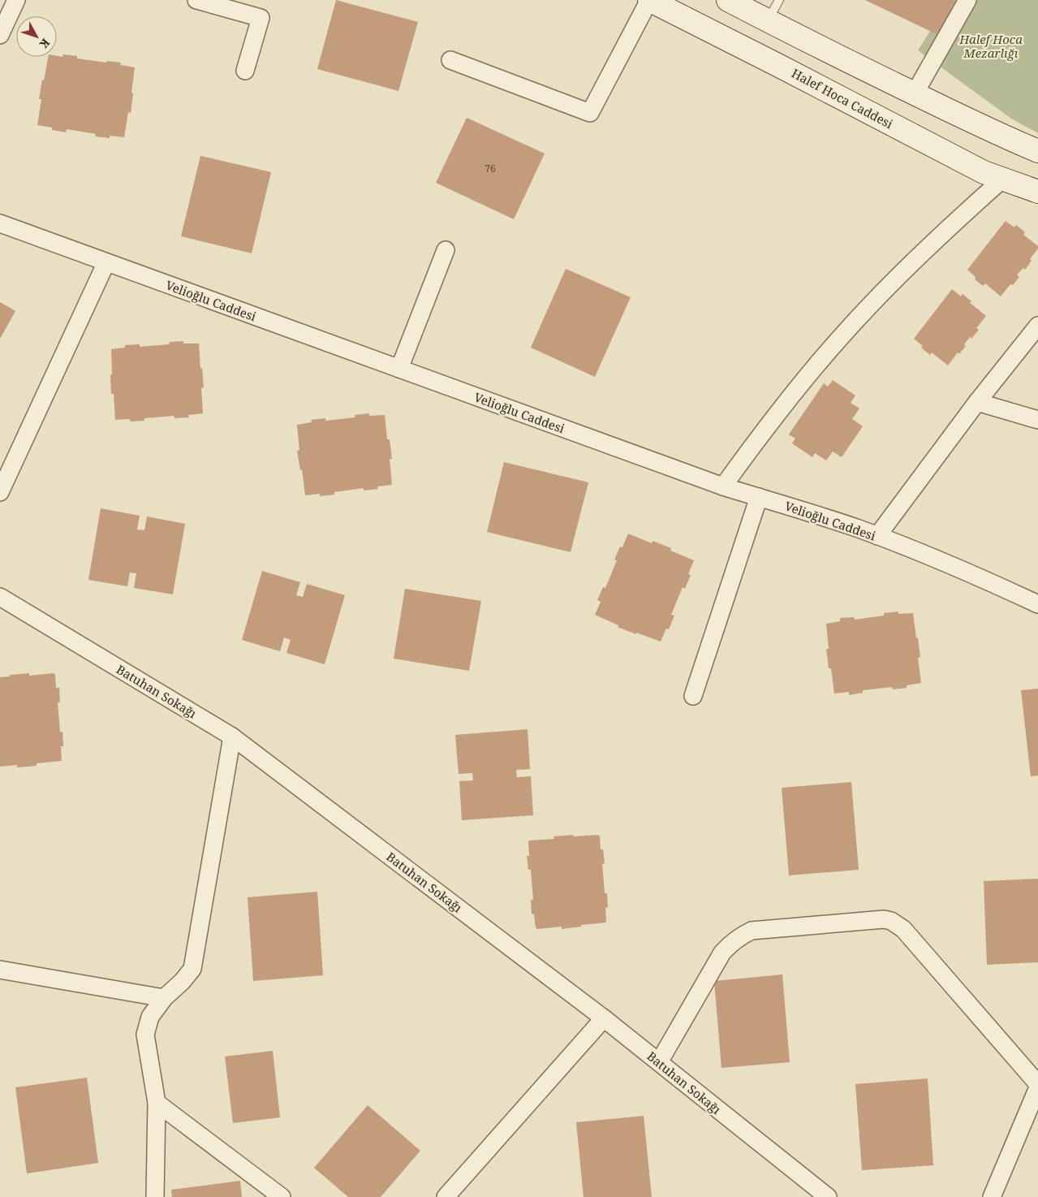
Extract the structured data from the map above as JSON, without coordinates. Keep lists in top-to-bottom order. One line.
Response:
{"streets":{"main road":["Halef Hoca Caddesi"],"street":["Velioğlu Caddesi","Batuhan Sokağı"]},"parks":["Halef Hoca Mezarlığı"],"house_numbers":["76"],"north":"bottom right"}
